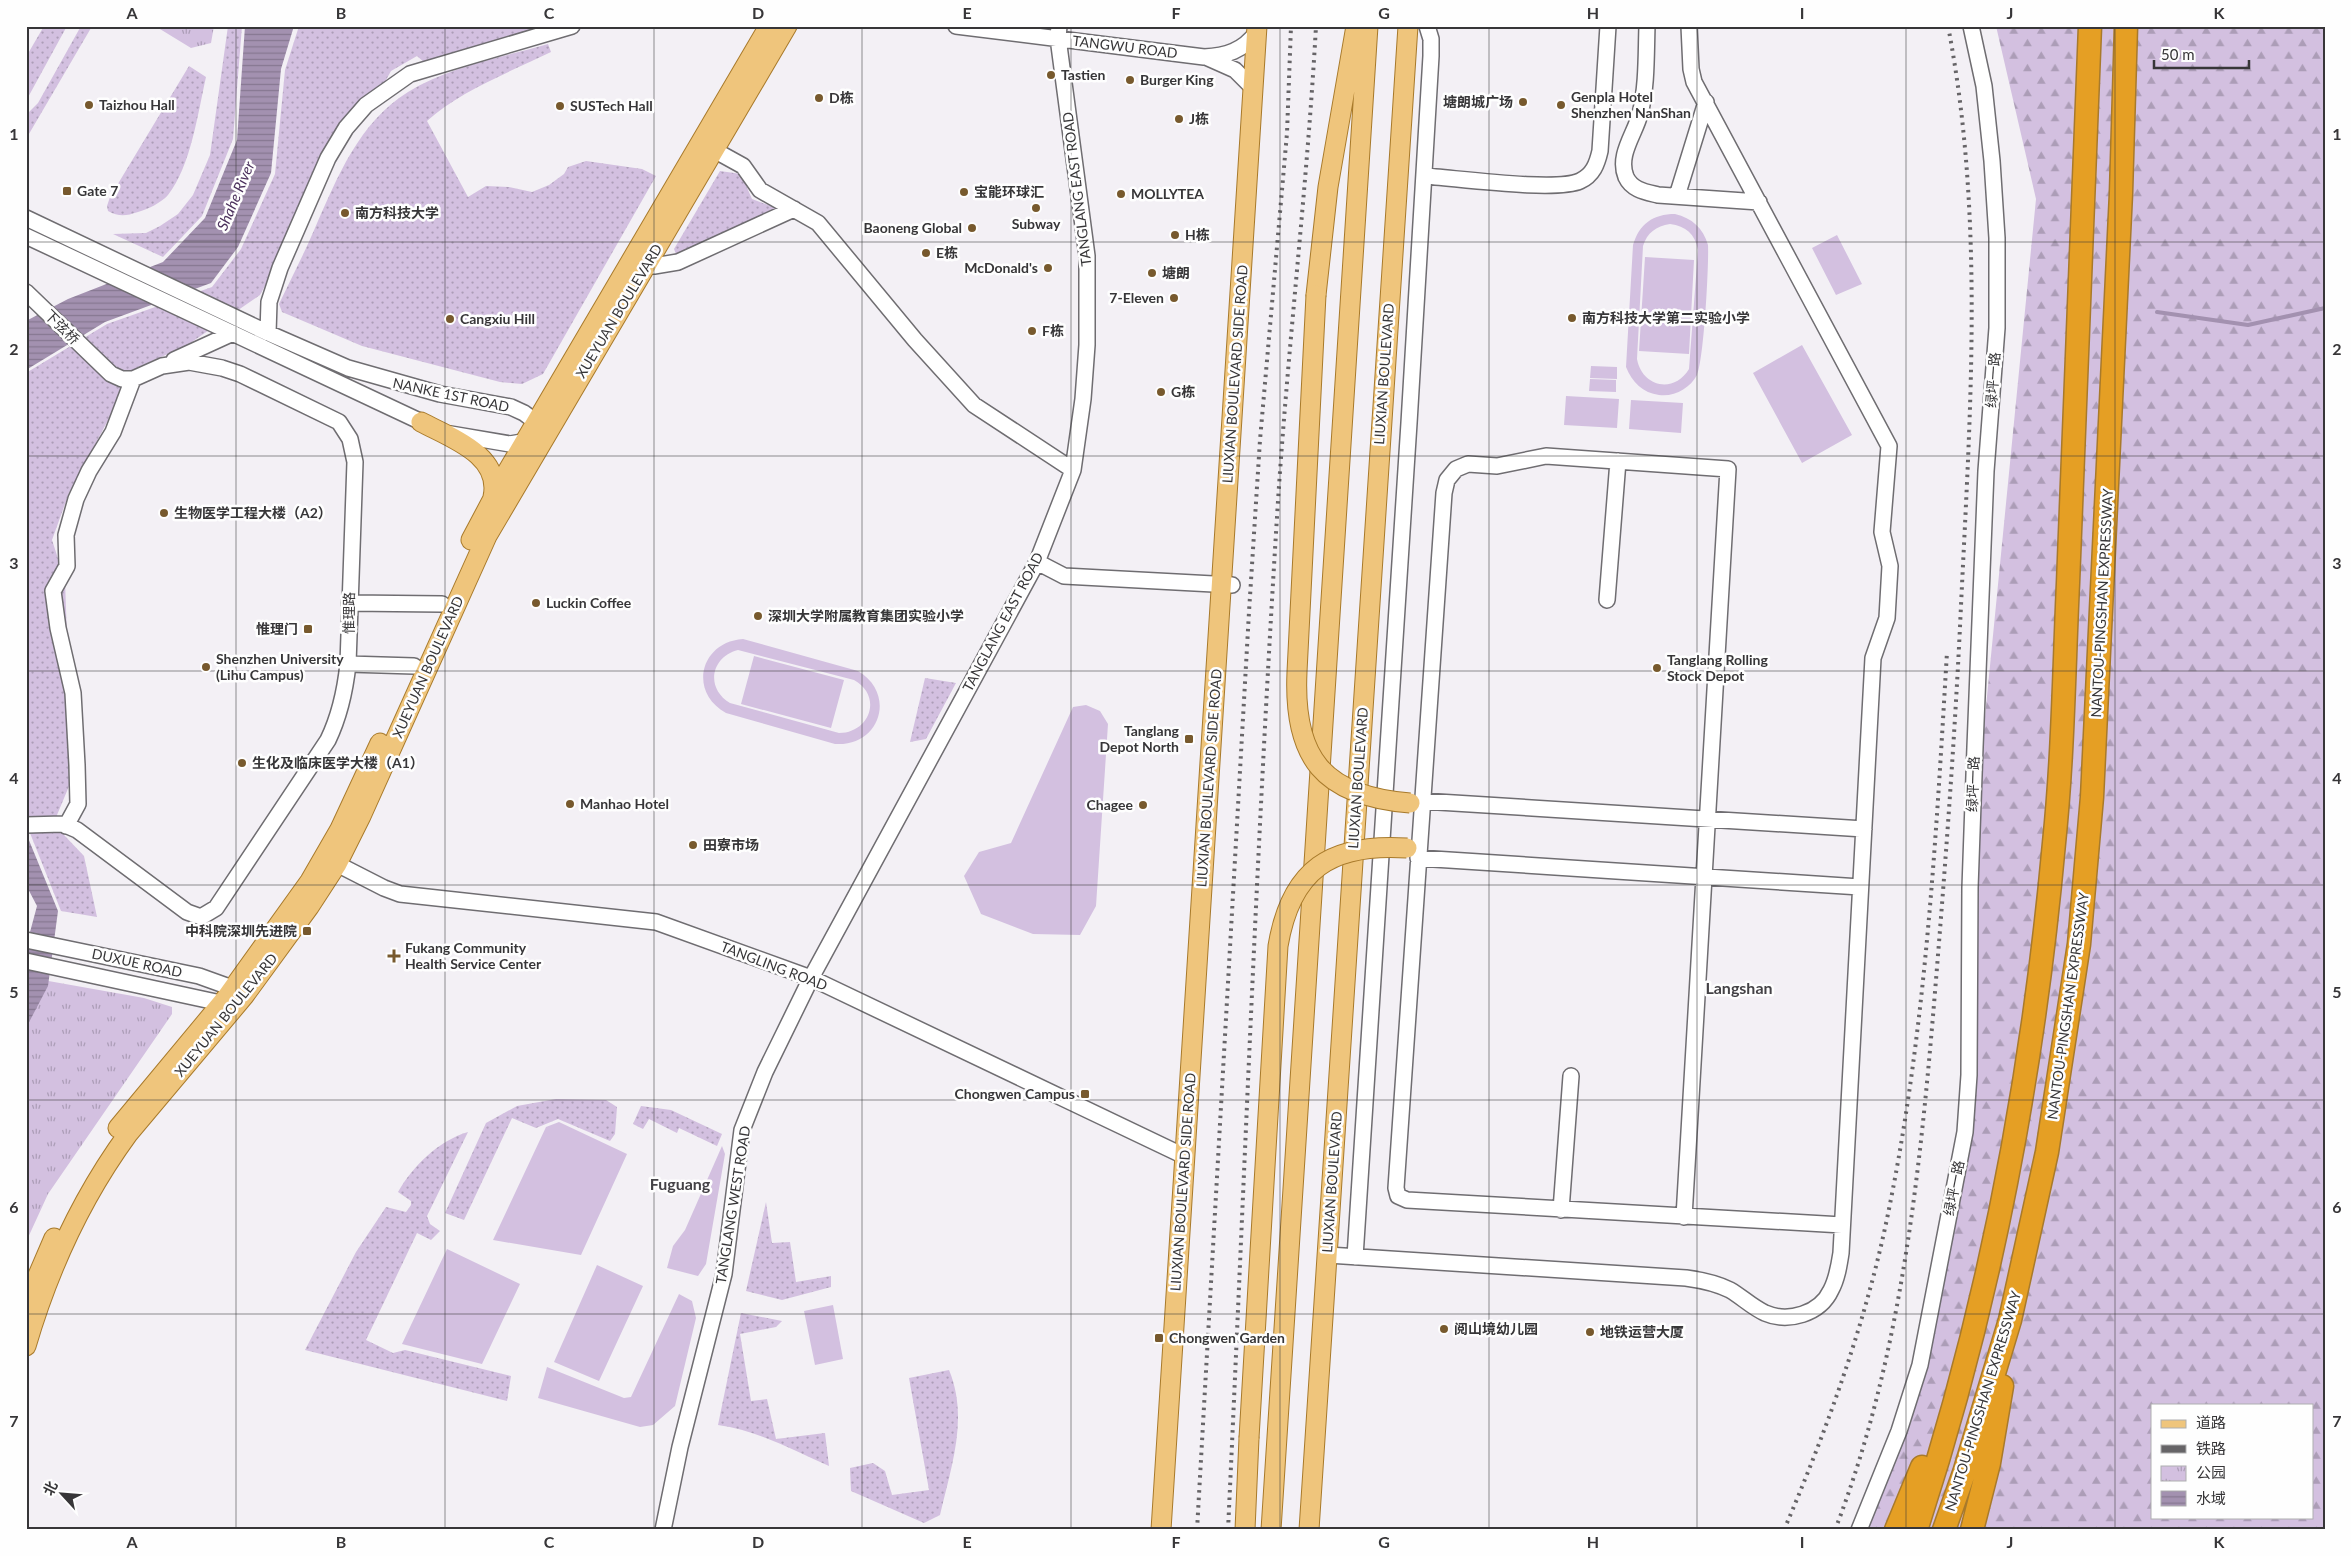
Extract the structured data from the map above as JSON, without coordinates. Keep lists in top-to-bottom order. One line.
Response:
{"streets":{"highway":["NANTOU-PINGSHAN EXPRESSWAY"],"main road":["XUEYUAN BOULEVARD","LIUXIAN BOULEVARD SIDE ROAD","LIUXIAN BOULEVARD"],"street":["TANGWU ROAD","TANGLANG EAST ROAD","下弦桥","绿坪一路","NANKE 1ST ROAD","惟理路","DUXUE ROAD","TANGLING ROAD","TANGLANG WEST ROAD"]},"crossings":[["TANGWU ROAD","TANGLANG EAST ROAD"],["TANGWU ROAD","LIUXIAN BOULEVARD SIDE ROAD"],["TANGLANG EAST ROAD","TANGLING ROAD"],["TANGLANG EAST ROAD","TANGLANG WEST ROAD"],["XUEYUAN BOULEVARD","NANKE 1ST ROAD"],["XUEYUAN BOULEVARD","DUXUE ROAD"],["XUEYUAN BOULEVARD","TANGLING ROAD"],["下弦桥","惟理路"],["LIUXIAN BOULEVARD SIDE ROAD","TANGLING ROAD"],["TANGLING ROAD","TANGLANG WEST ROAD"]],"districts":["Langshan","Fuguang"],"water":["Shahe River"],"places":{"other":["Tastien","Burger King","D栋","塘朗城广场","Taizhou Hall","Genpla Hotel Shenzhen NanShan","SUSTech Hall","J栋","宝能环球汇","MOLLYTEA","Subway","南方科技大学","Baoneng Global","H栋","E栋","McDonald's","塘朗","7-Eleven","南方科技大学第二实验小学","Cangxiu Hill","F栋","G栋","生物医学工程大楼（A2）","Luckin Coffee","深圳大学附属教育集团实验小学","Shenzhen University (Lihu Campus)","Tanglang Rolling Stock Depot","生化及临床医学大楼（A1）","Manhao Hotel","Chagee","田寮市场","阅山境幼儿园","地铁运营大厦"],"transit":["Gate 7","惟理门","Tanglang Depot North","中科院深圳先进院","Chongwen Campus","Chongwen Garden"],"health":["Fukang Community Health Service Center"]},"legend":["道路","铁路","公园","水域"],"scale_bar":"50 m","north":"top left","grid":{"columns":["A","B","C","D","E","F","G","H","I","J","K"],"rows":["1","2","3","4","5","6","7"]}}
